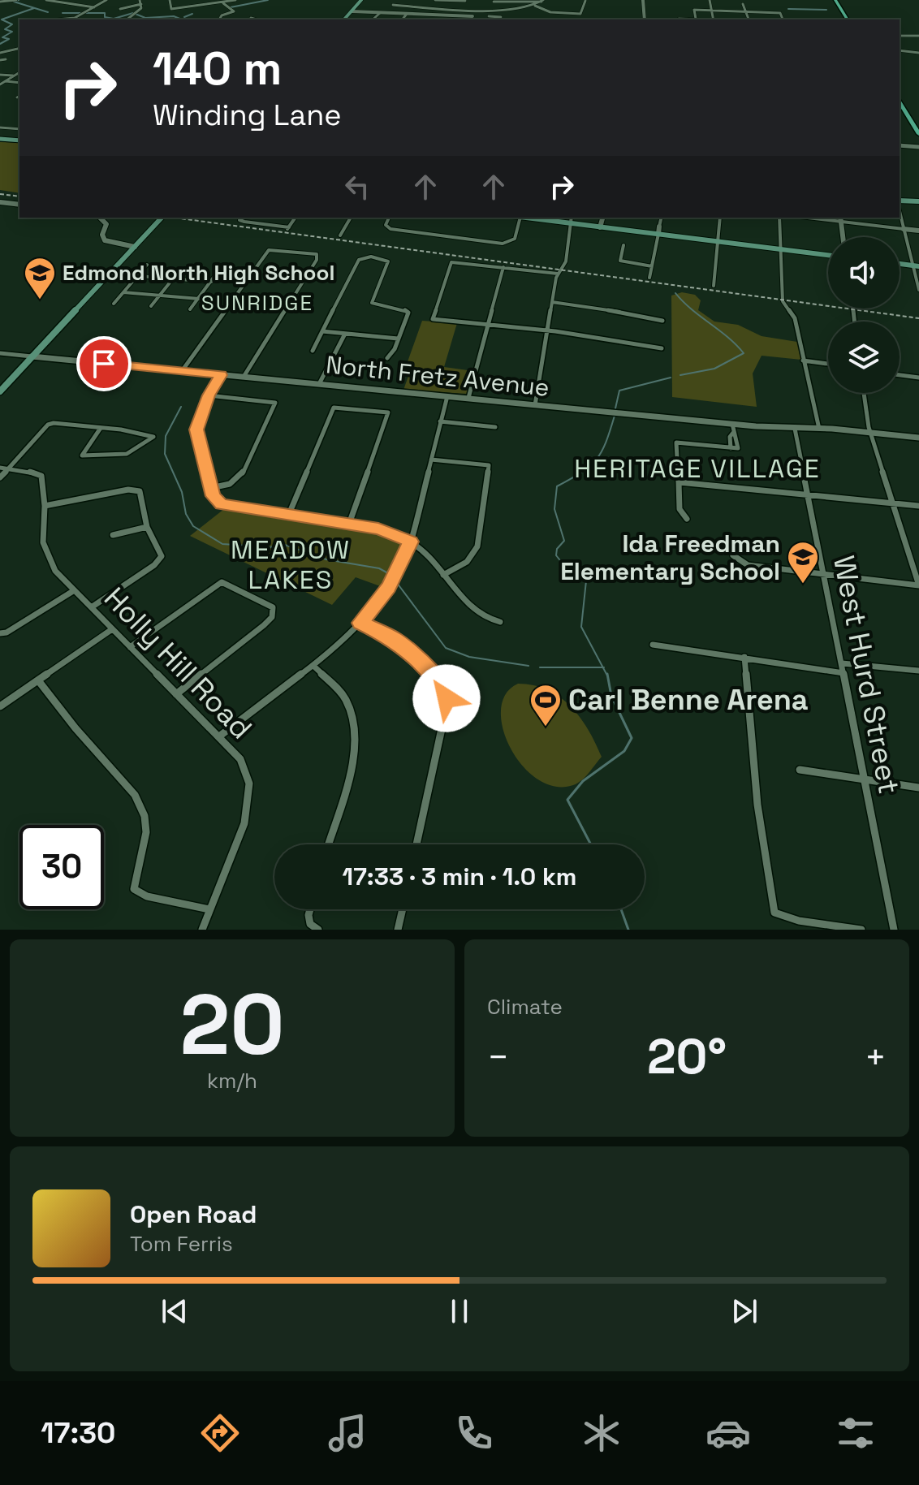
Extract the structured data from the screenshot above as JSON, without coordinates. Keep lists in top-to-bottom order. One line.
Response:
{"streets":{"street":["North Fretz Avenue","Holly Hill Road","West Hurd Street"]},"crossings":[["North Fretz Avenue","West Hurd Street"]],"districts":["SUNRIDGE","HERITAGE VILLAGE","MEADOW LAKES"],"places":{"school or university":["Edmond North High School","Ida Freedman Elementary School"],"sports":["Carl Benne Arena"]},"page":{"turn":["140 m","Winding Lane"],"limit":"30","trip":"17:33 · 3 min · 1.0 km","tile":[["20","km/h"],"Climate"],"heat":["−","20°","+"],"song":["Open Road","Tom Ferris"],"tabs":"17:30"}}
